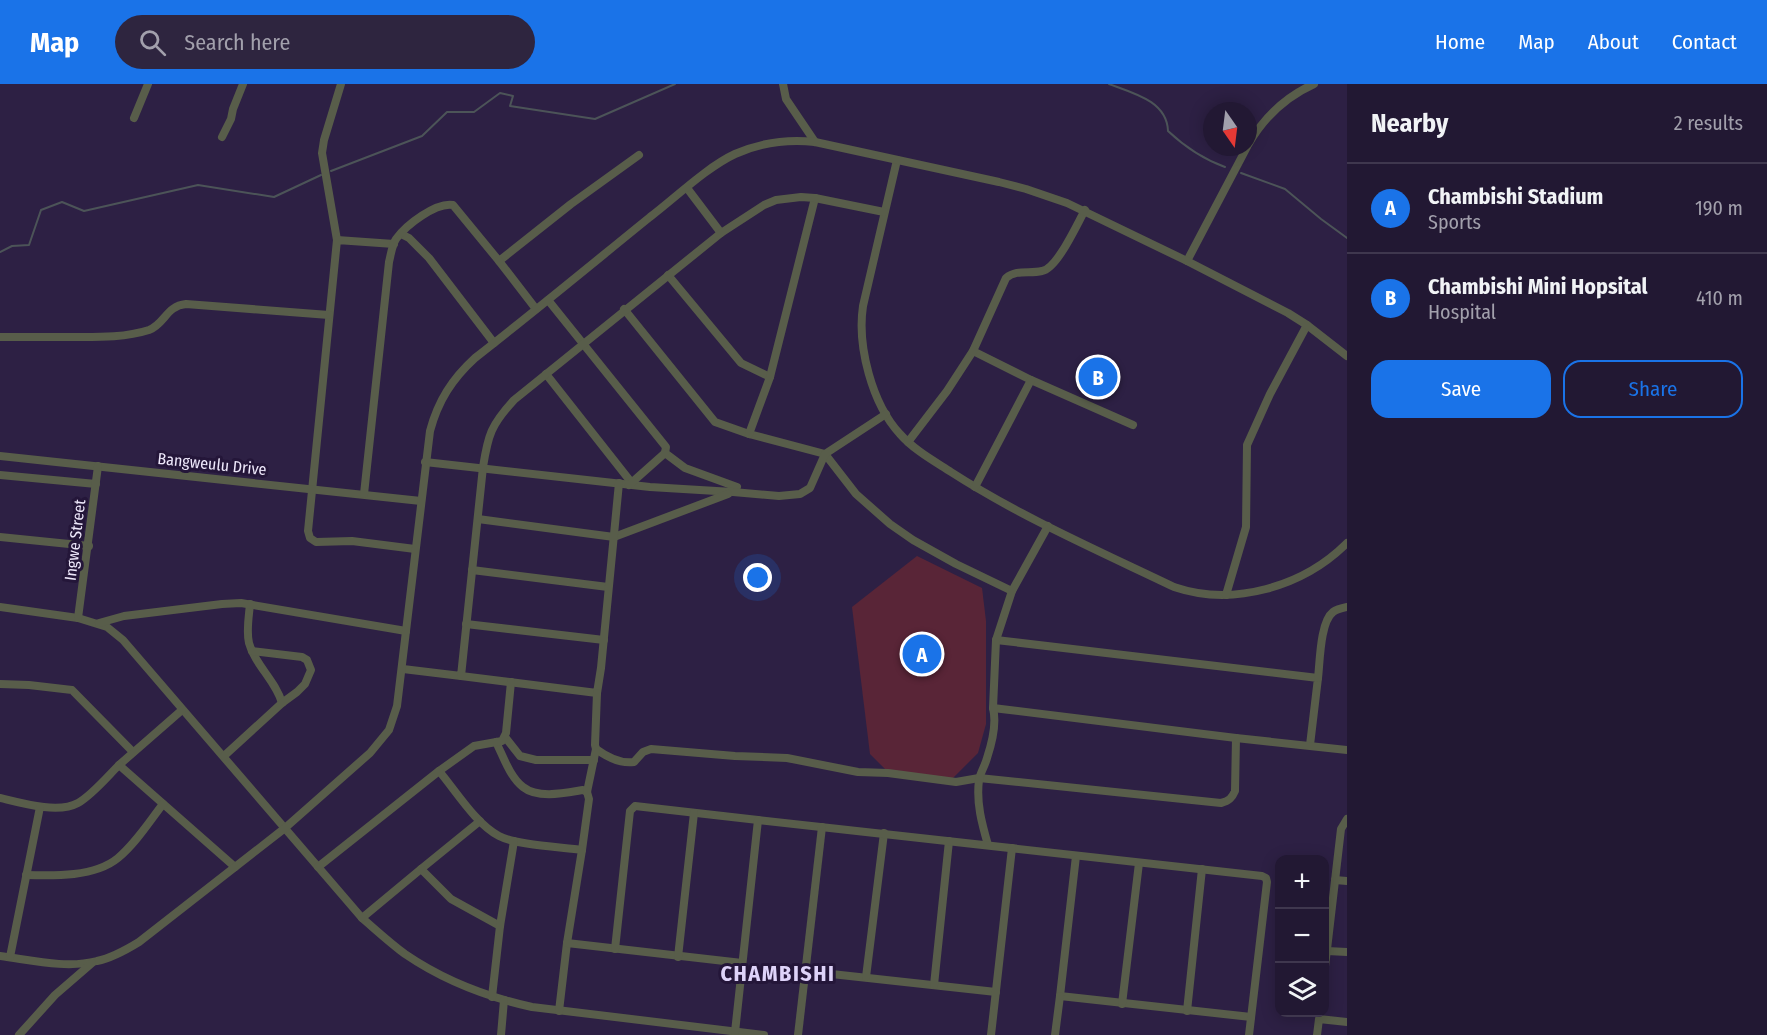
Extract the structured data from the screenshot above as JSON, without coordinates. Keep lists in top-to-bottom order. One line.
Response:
{"streets":{"street":["Bangweulu Drive","Ingwe Street"]},"crossings":[["Bangweulu Drive","Ingwe Street"]],"districts":["CHAMBISHI"],"north":"bottom","page":{"header":"Map","search":"Search here","nav":["Home","Map","About","Contact"],"heading":["Nearby","2 results"],"list":[{"mark":"A","name":"Chambishi Stadium","note":"Sports","value":"190 m"},{"mark":"B","name":"Chambishi Mini Hopsital","note":"Hospital","value":"410 m"}],"buttons":["Save","Share"],"pins":["B","A"],"map_buttons":["+","−"]}}
